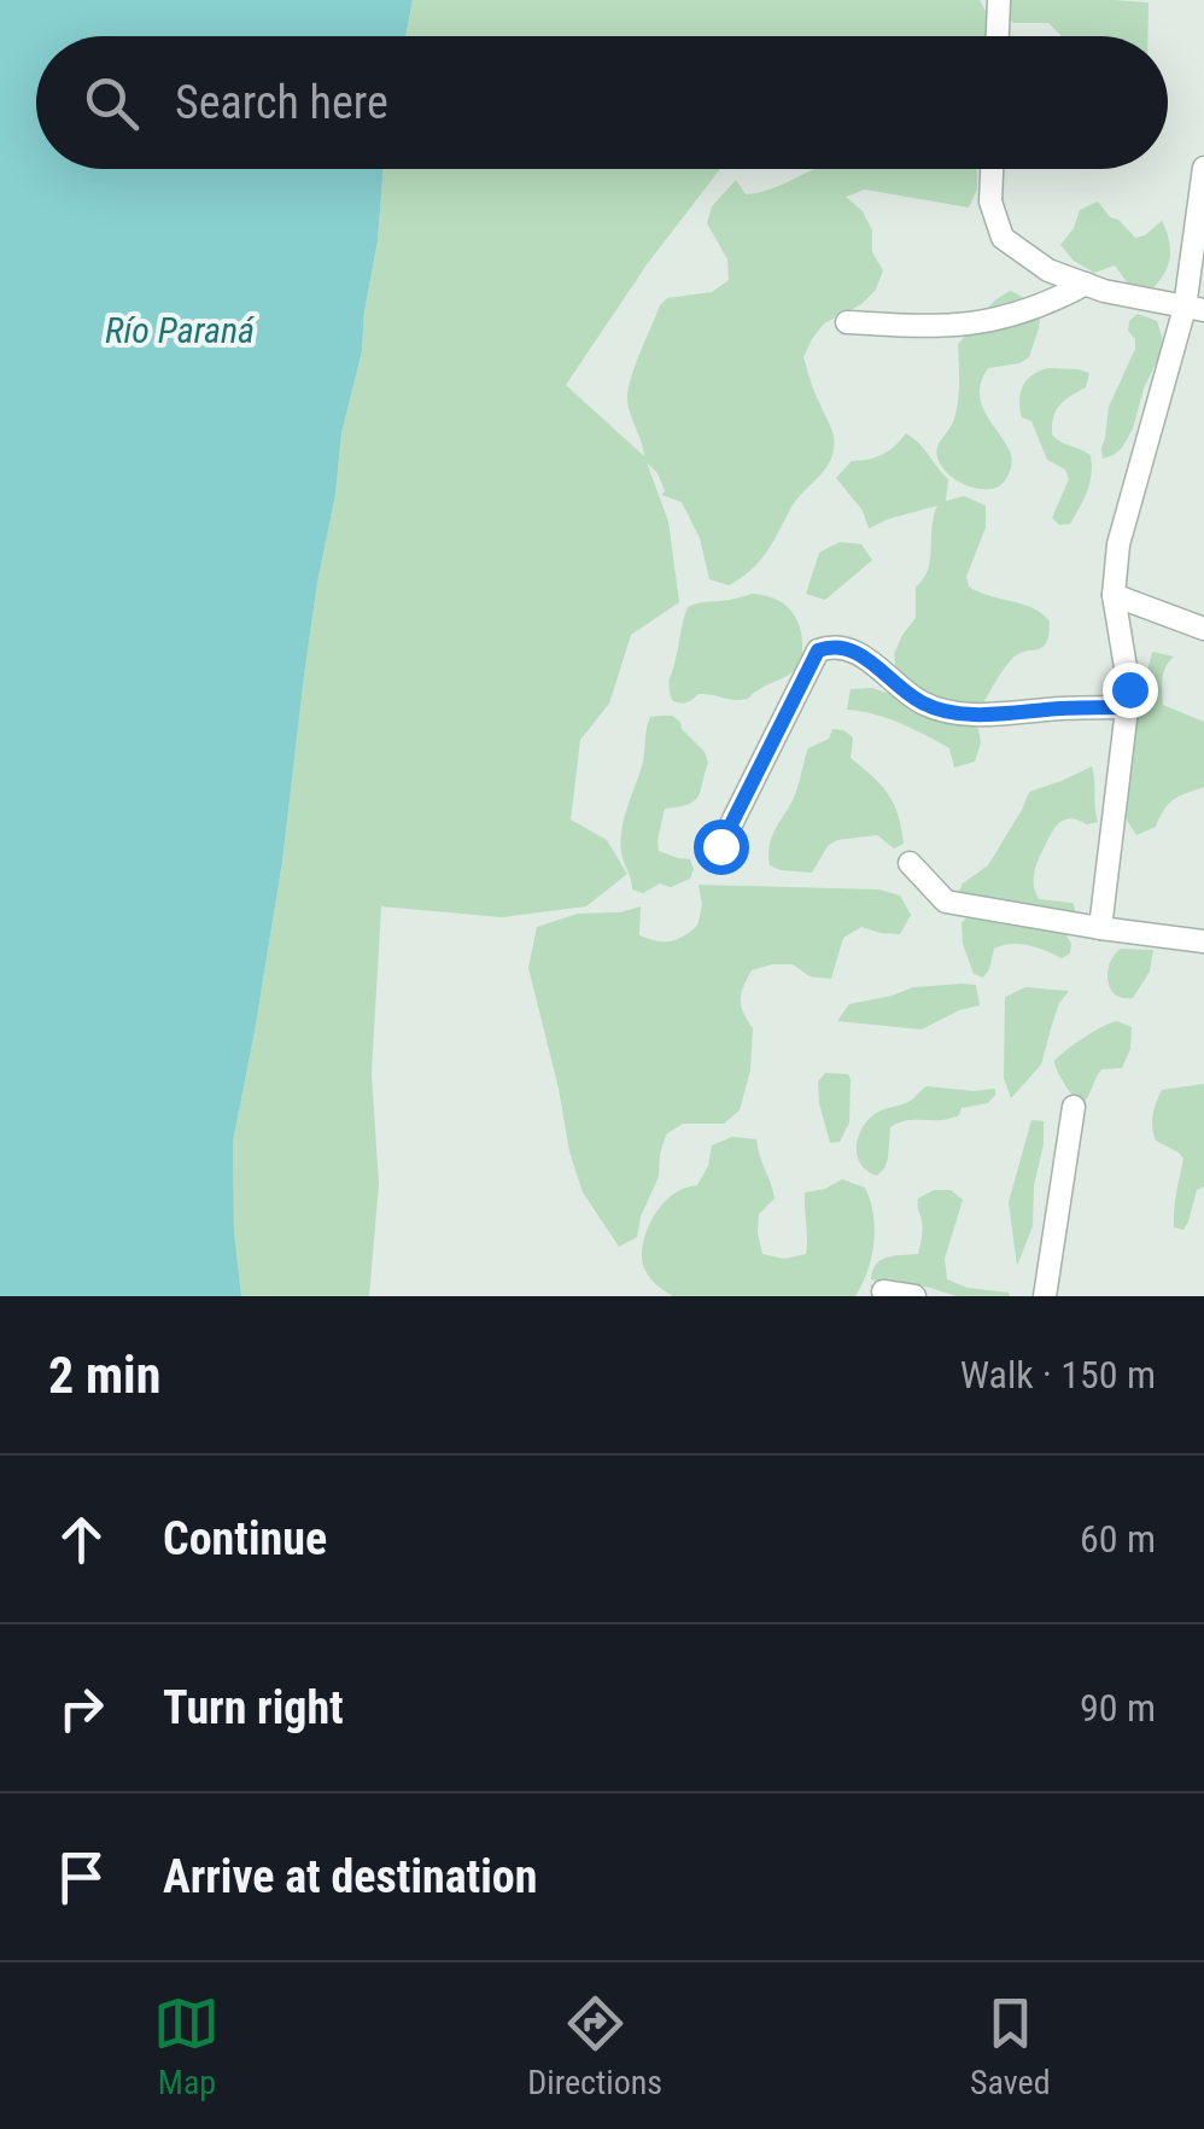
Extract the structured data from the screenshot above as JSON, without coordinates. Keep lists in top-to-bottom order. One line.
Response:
{"water":["Río Paraná"],"page":{"search":"Search here","heading":["2 min","Walk · 150 m"],"list":[["Continue","60 m"],["Turn right","90 m"],"Arrive at destination"],"nav":["Map","Directions","Saved"]}}
